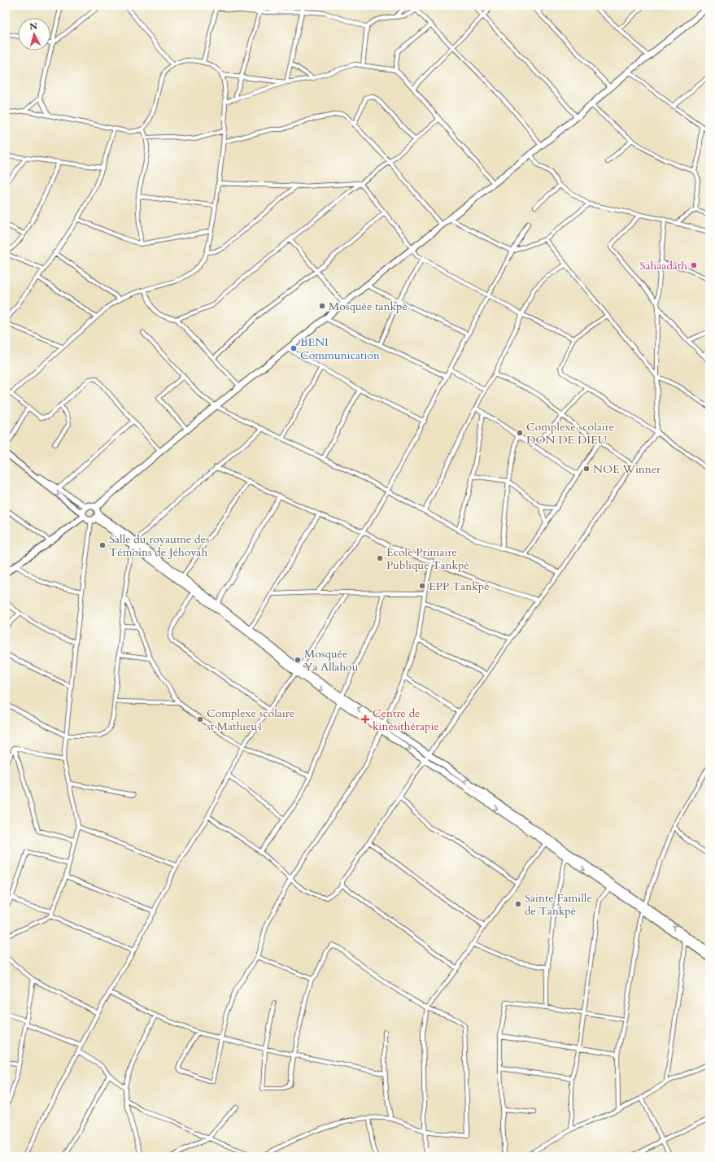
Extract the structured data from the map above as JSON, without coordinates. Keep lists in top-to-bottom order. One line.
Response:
{"places":{"other":["Sahaadath","Mosquée tankpè","BENI Communication","Complexe scolaire DON DE DIEU","NOE Winner","Salle du royaume des Témoins de Jéhovah","École Primaire Publique Tankpè","EPP Tankpè","Mosquée Ya Allahou","Complexe scolaire st Mathieu1","Sainte Famille de Tankpè"],"health":["Centre de kinésithérapie"]},"north":"top"}
